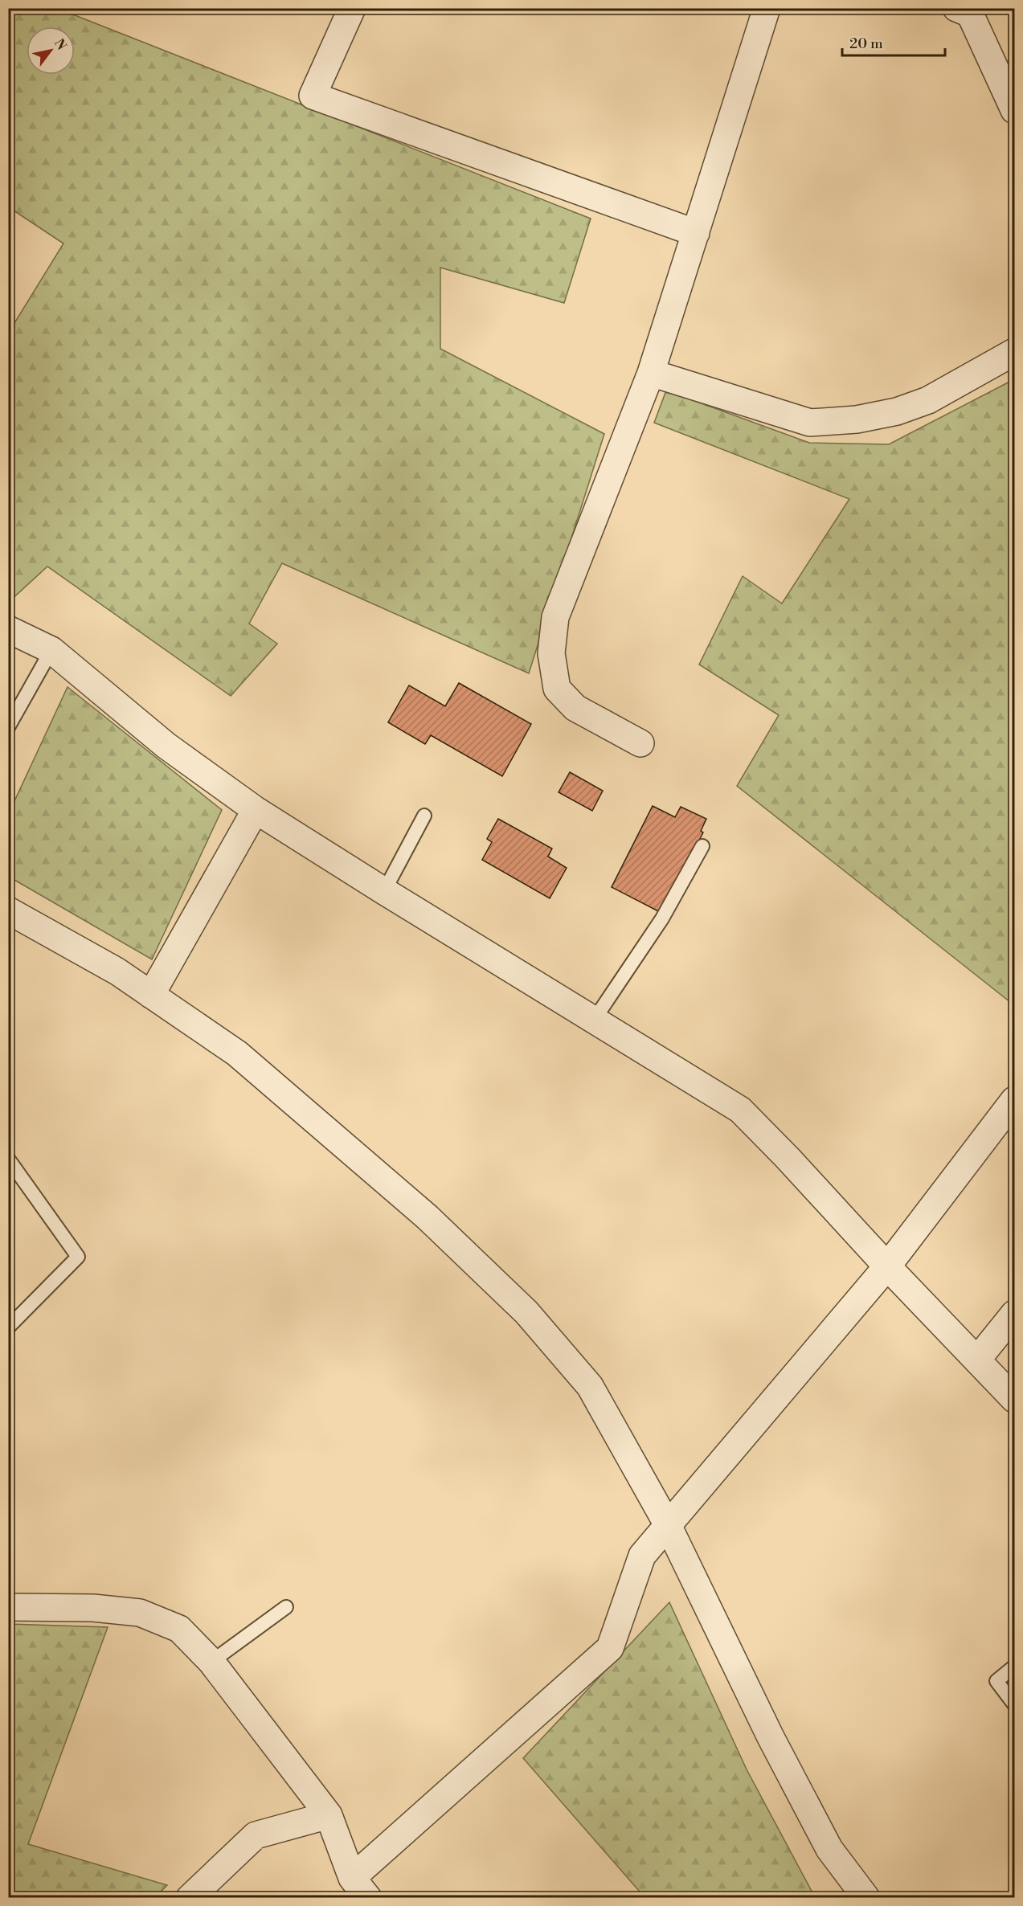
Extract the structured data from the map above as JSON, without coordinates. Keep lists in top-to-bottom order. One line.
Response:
{"scale_bar":"20 m","north":"top right"}
